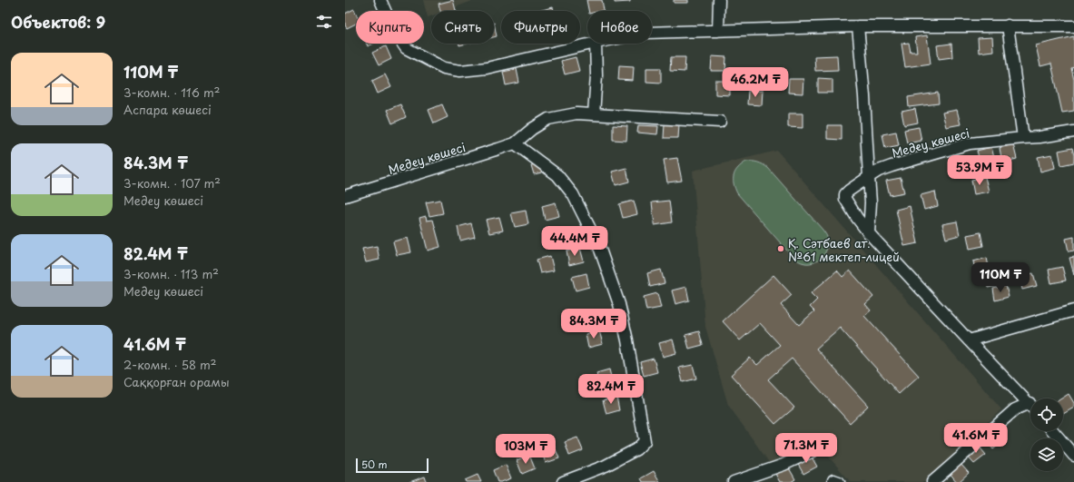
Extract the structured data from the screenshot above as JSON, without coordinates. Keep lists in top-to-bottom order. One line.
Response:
{"streets":{"street":["Медеу көшесі"]},"places":["Қ. Сәтбаев ат. №61 мектеп-лицей"],"scale_bar":"50 m","page":{"heading":"Объектов: 9","chip":["Купить","Снять","Фильтры","Новое"],"list":[{"name":"110M ₸","note":"3-комн. · 116 m² · Аспара көшесі"},{"name":"84.3M ₸","note":"3-комн. · 107 m² · Медеу көшесі"},{"name":"82.4M ₸","note":"3-комн. · 113 m² · Медеу көшесі"},{"name":"41.6M ₸","note":"2-комн. · 58 m² · Саққорған орамы"}],"price":["46.2M ₸","53.9M ₸","44.4M ₸","110M ₸","84.3M ₸","82.4M ₸","41.6M ₸","71.3M ₸","103M ₸"],"scale":"50 m"}}
